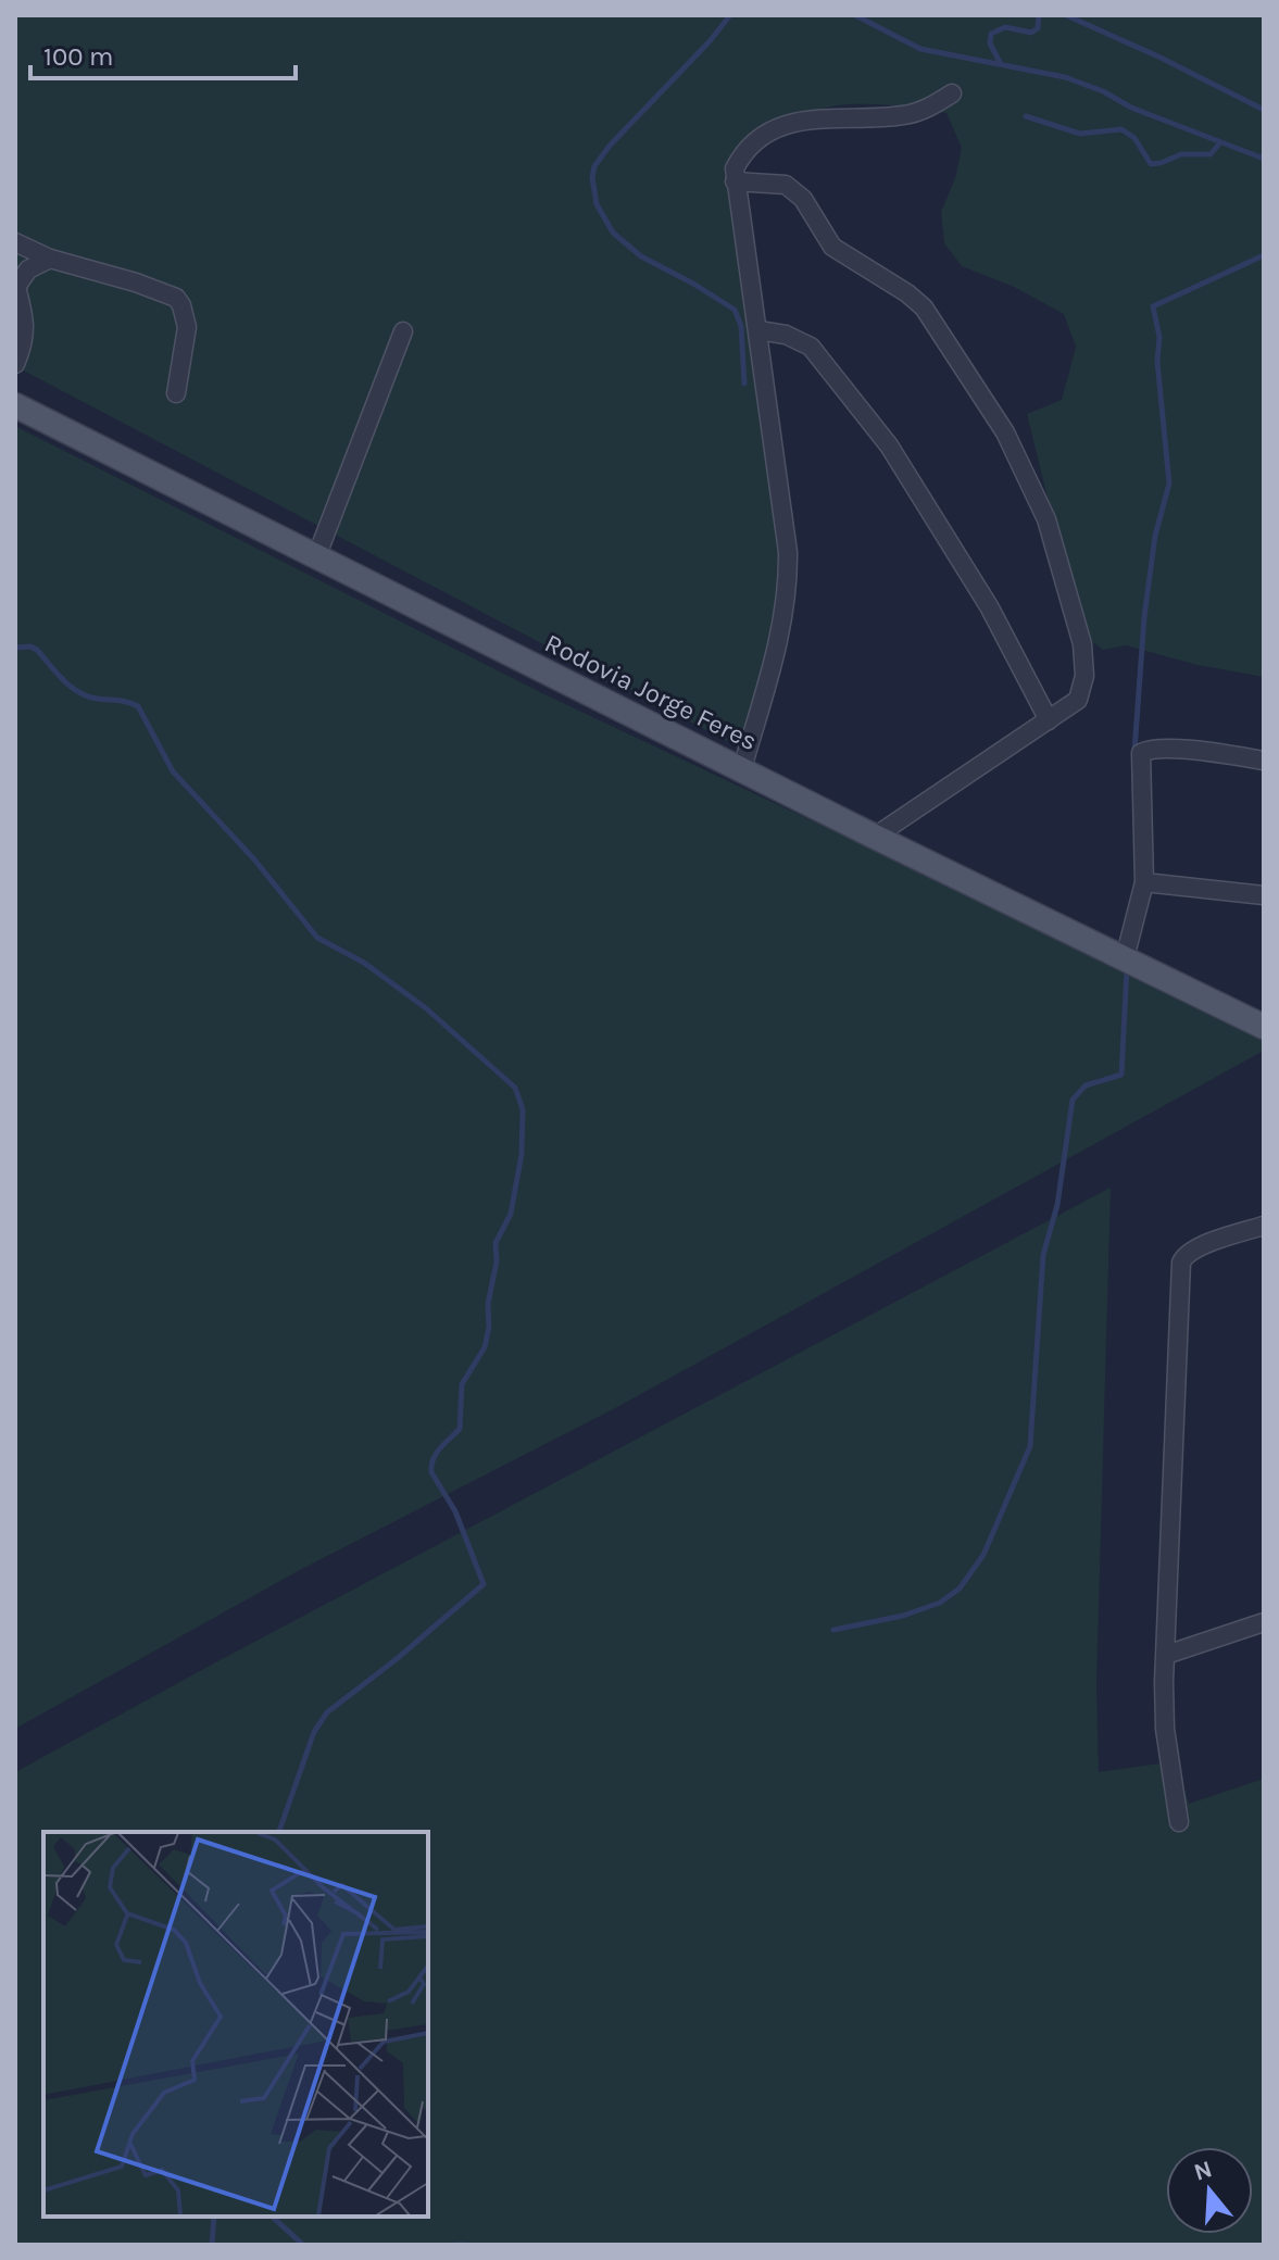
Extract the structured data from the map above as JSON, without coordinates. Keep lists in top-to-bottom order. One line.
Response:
{"streets":{"main road":["Rodovia Jorge Feres"]},"scale_bar":"100 m","north":"top"}
